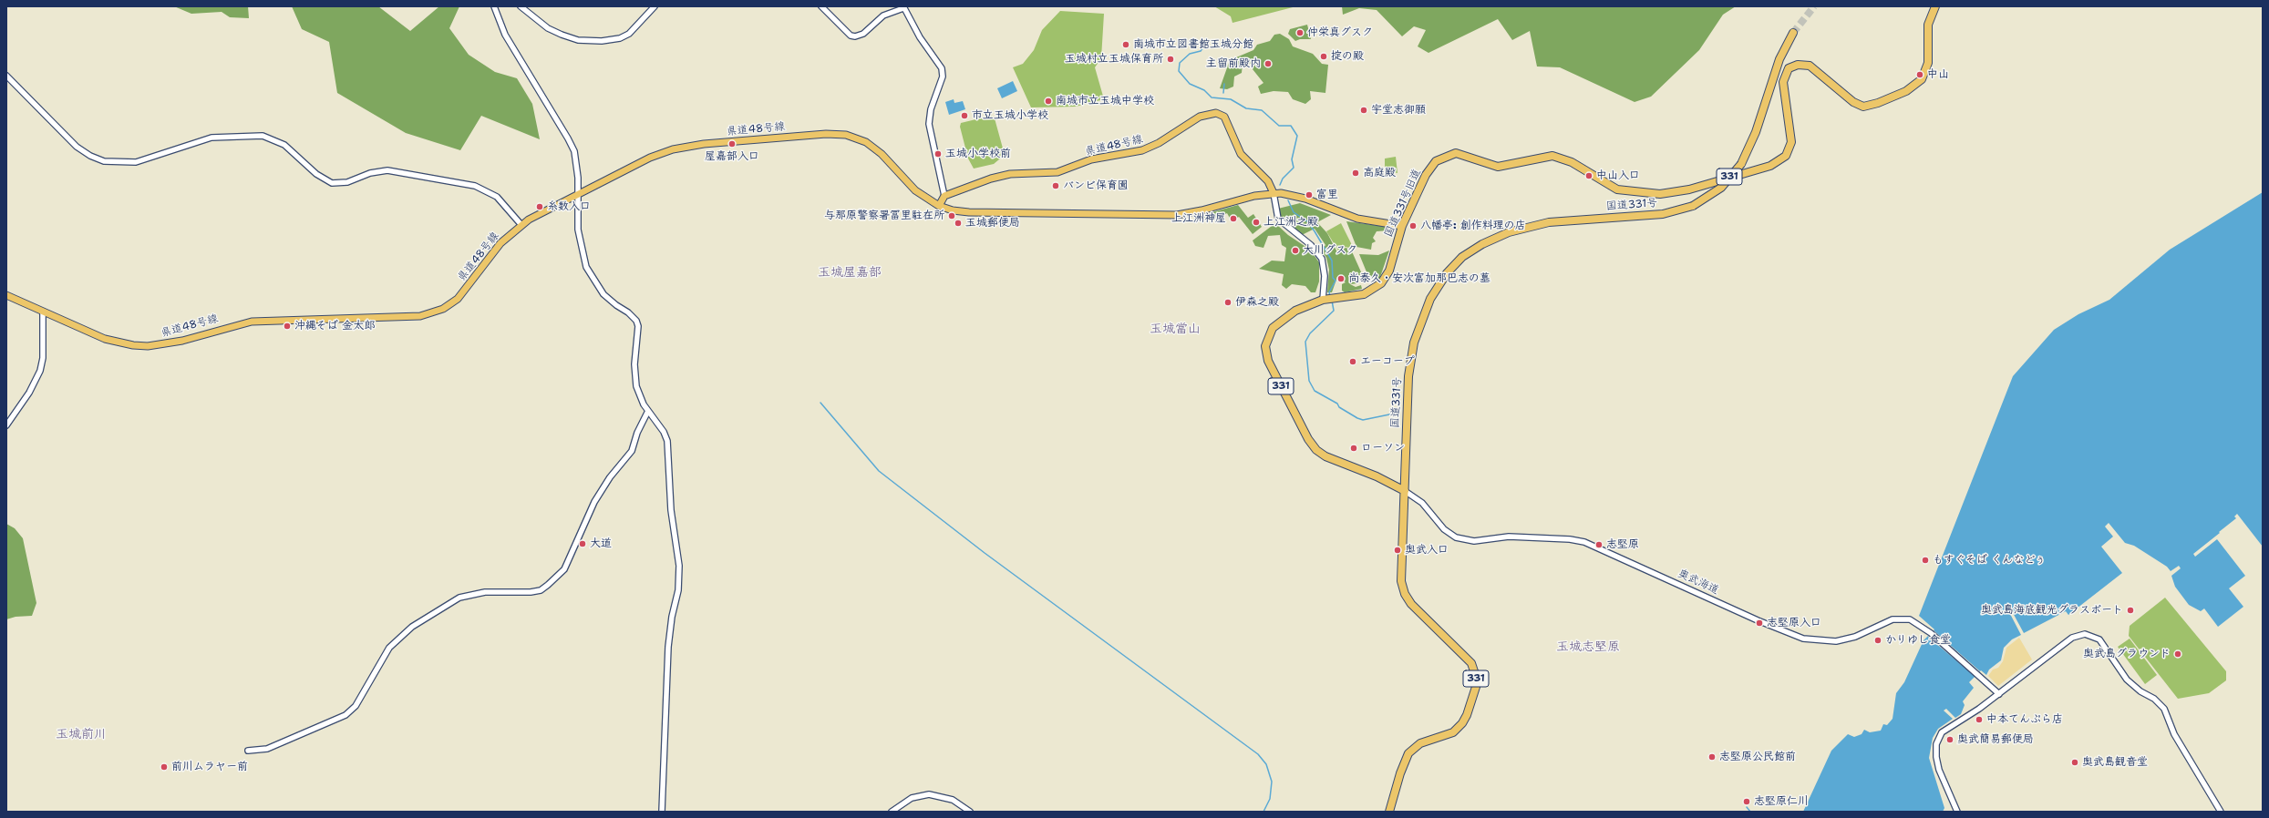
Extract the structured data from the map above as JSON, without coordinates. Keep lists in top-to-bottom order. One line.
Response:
{"streets":{"highway":["331","国道331号旧道","国道331号"],"main road":["県道48号線"],"street":["奥武海道"]},"crossings":[["県道48号線","国道331号旧道"],["国道331号旧道","国道331号"],["国道331号旧道","奥武海道"],["国道331号","奥武海道"]],"districts":["玉城屋嘉部","玉城當山","玉城志堅原","玉城前川"],"places":["仲栄真グスク","南城市立図書館玉城分館","掟の殿","玉城村立玉城保育所","主留前殿内","中山","南城市立玉城中学校","宇堂志御願","市立玉城小学校","屋嘉部入口","玉城小学校前","高庭殿","中山入口","バンビ保育園","富里","糸数入口","与那原警察署冨里駐在所","上江洲神屋","上江洲之殿","玉城郵便局","八幡亭: 創作料理の店","大川グスク","尚泰久・安次富加那巴志の墓","伊森之殿","沖縄そば 金太郎","エーコープ","ローソン","大道","志堅原","奥武入口","もすぐそば くんなどぅ","奥武島海底観光グラスボート","志堅原入口","かりゆし食堂","奥武島グラウンド","中本てんぷら店","奥武簡易郵便局","志堅原公民館前","奥武島観音堂","前川ムラヤー前","志堅原仁川"]}
